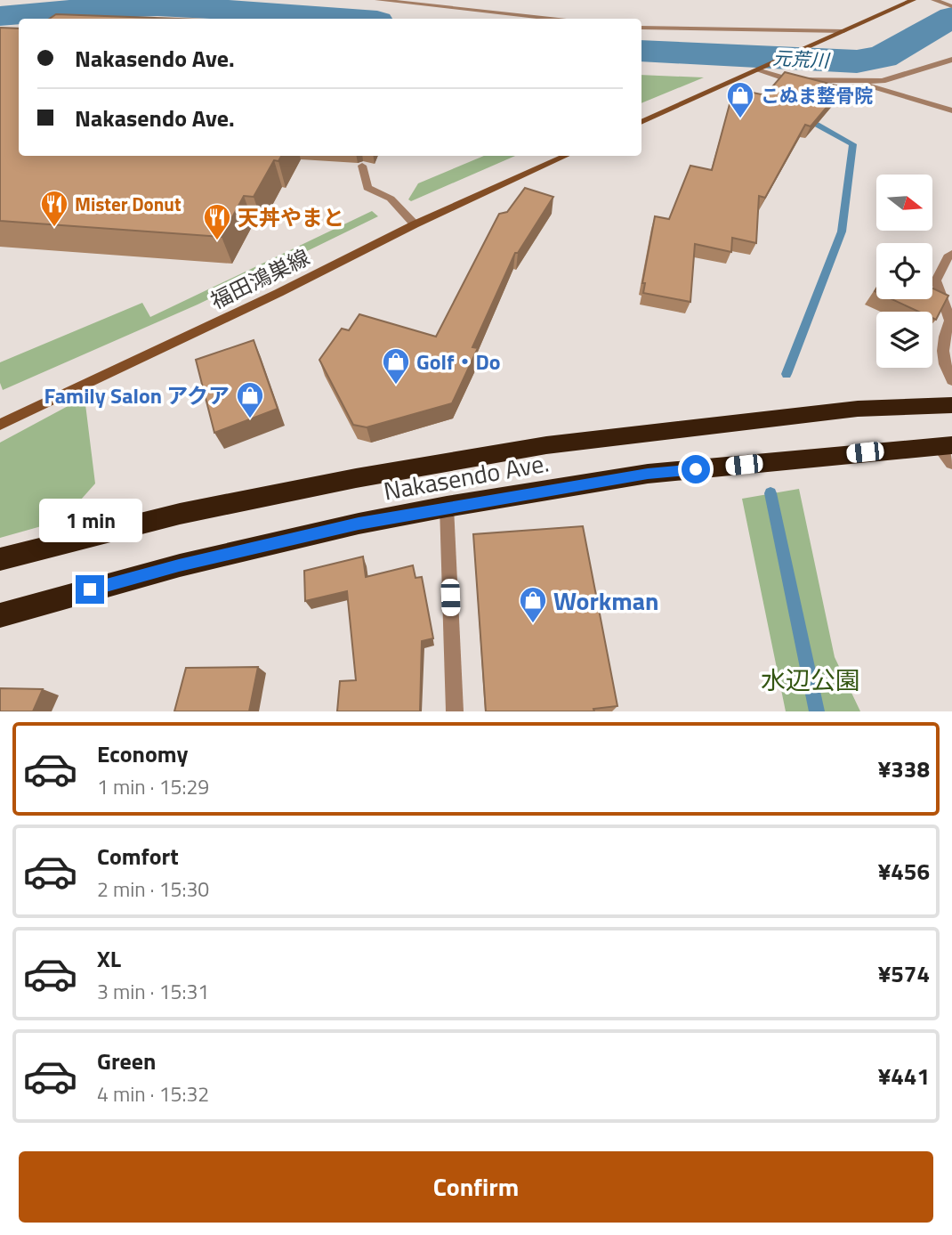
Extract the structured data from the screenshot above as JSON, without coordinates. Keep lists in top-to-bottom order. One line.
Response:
{"streets":{"highway":["Nakasendo Ave."],"main road":["福田鴻巣線"]},"water":["元荒川"],"parks":["水辺公園"],"places":{"shop":["こぬま整骨院","Golf・Do","Family Salon アクア","Workman"],"restaurant":["Mister Donut","天丼やまと"]},"north":"right","page":{"banner":["Nakasendo Ave.","Nakasendo Ave."],"bubble":"1 min","list":[{"name":"Economy","note":"1 min · 15:29","value":"¥338"},{"name":"Comfort","note":"2 min · 15:30","value":"¥456"},{"name":"XL","note":"3 min · 15:31","value":"¥574"},{"name":"Green","note":"4 min · 15:32","value":"¥441"}],"buttons":"Confirm"}}
